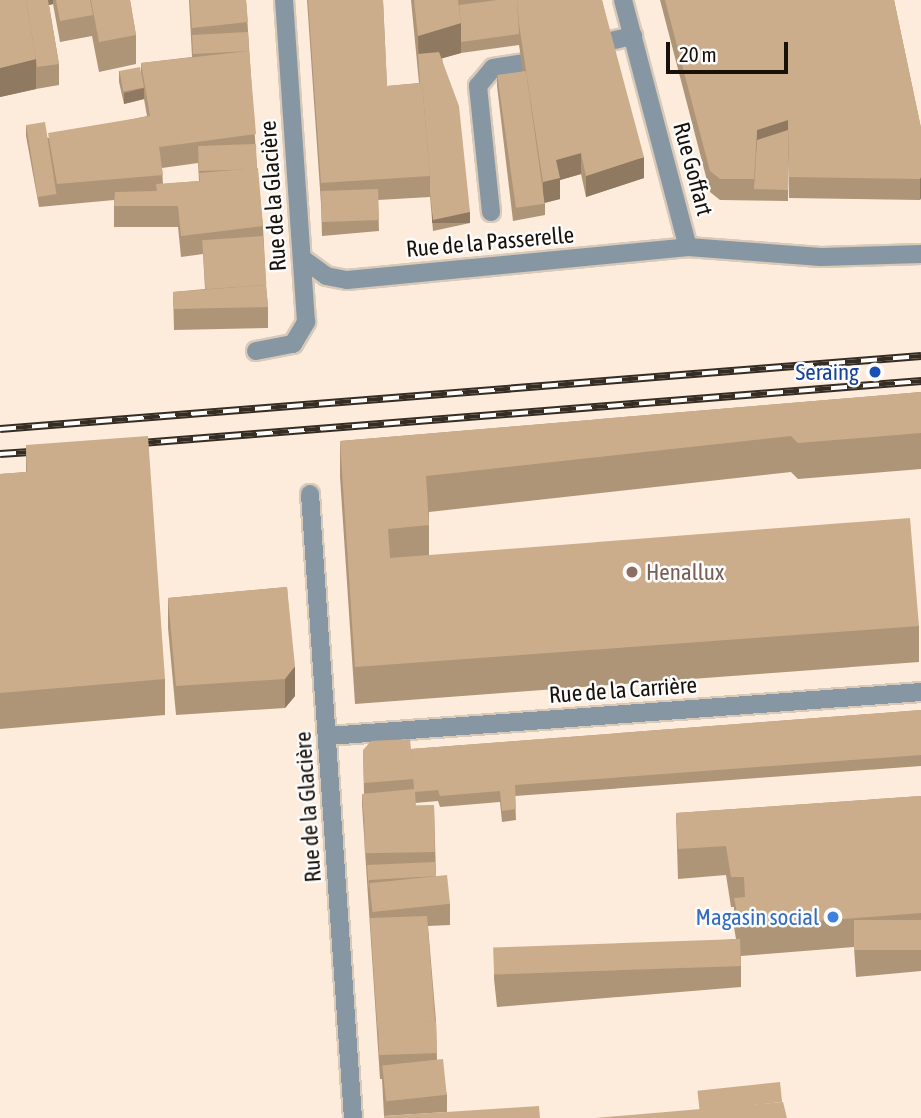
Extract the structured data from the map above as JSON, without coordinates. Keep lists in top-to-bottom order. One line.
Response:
{"streets":{"street":["Rue Goffart","Rue de la Glacière","Rue de la Passerelle","Rue de la Carrière"]},"crossings":[["Rue Goffart","Rue de la Passerelle"],["Rue de la Glacière","Rue de la Passerelle"],["Rue de la Glacière","Rue de la Carrière"]],"places":["Seraing","Henallux","Magasin social"],"scale_bar":"20 m"}
